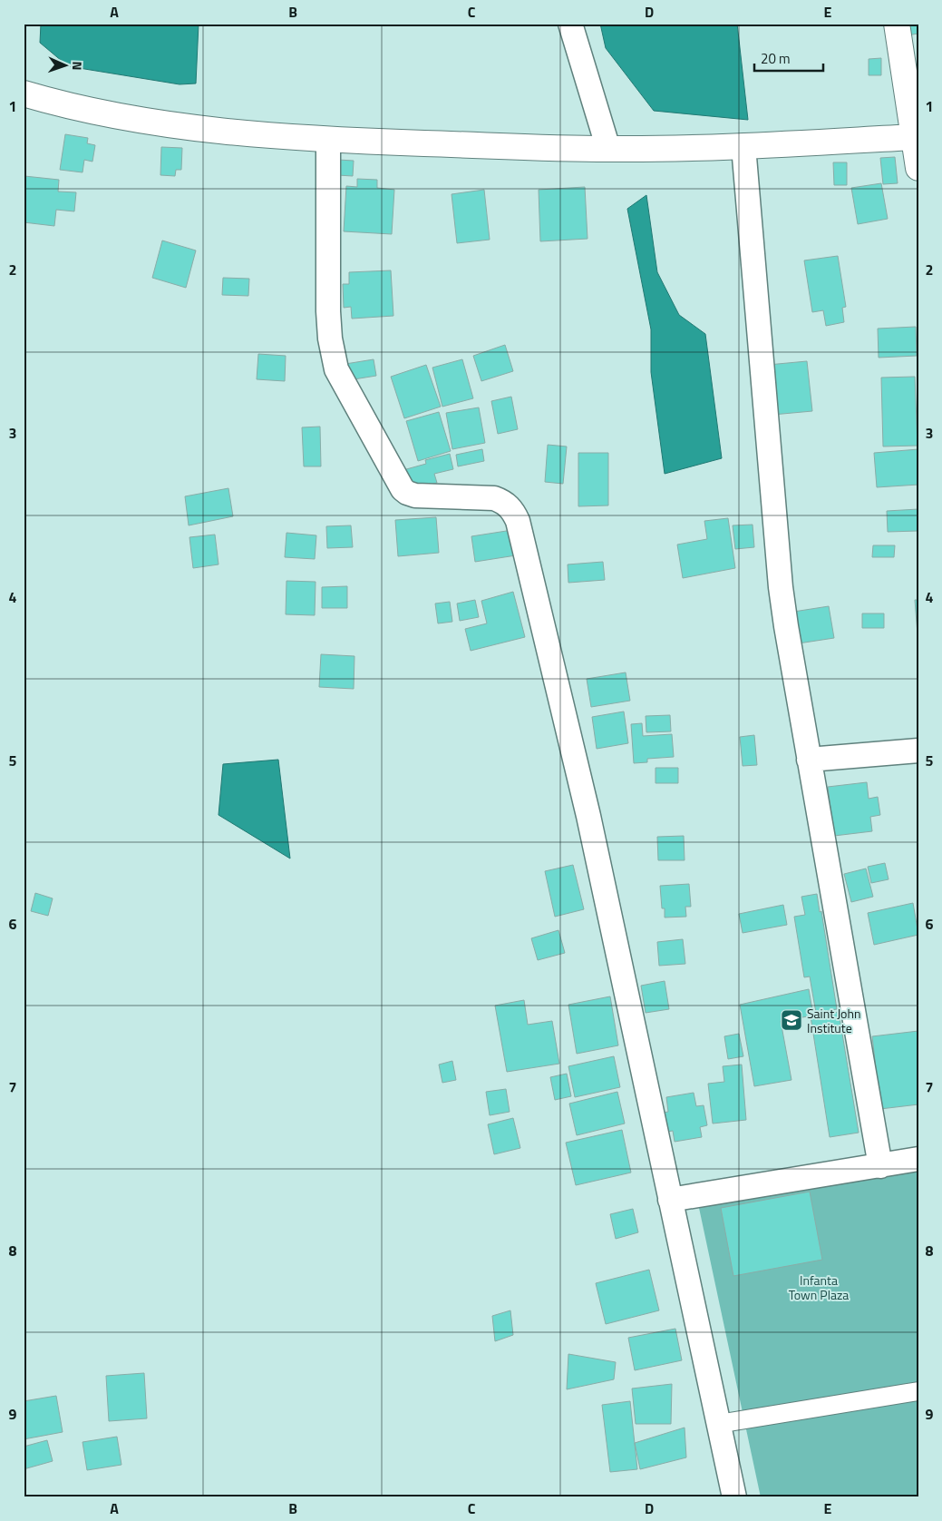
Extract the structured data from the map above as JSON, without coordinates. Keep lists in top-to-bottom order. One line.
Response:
{"parks":["Infanta Town Plaza"],"places":{"school or university":["Saint John Institute"]},"scale_bar":"20 m","north":"right","grid":{"columns":["A","B","C","D","E"],"rows":["1","2","3","4","5","6","7","8","9"]}}
